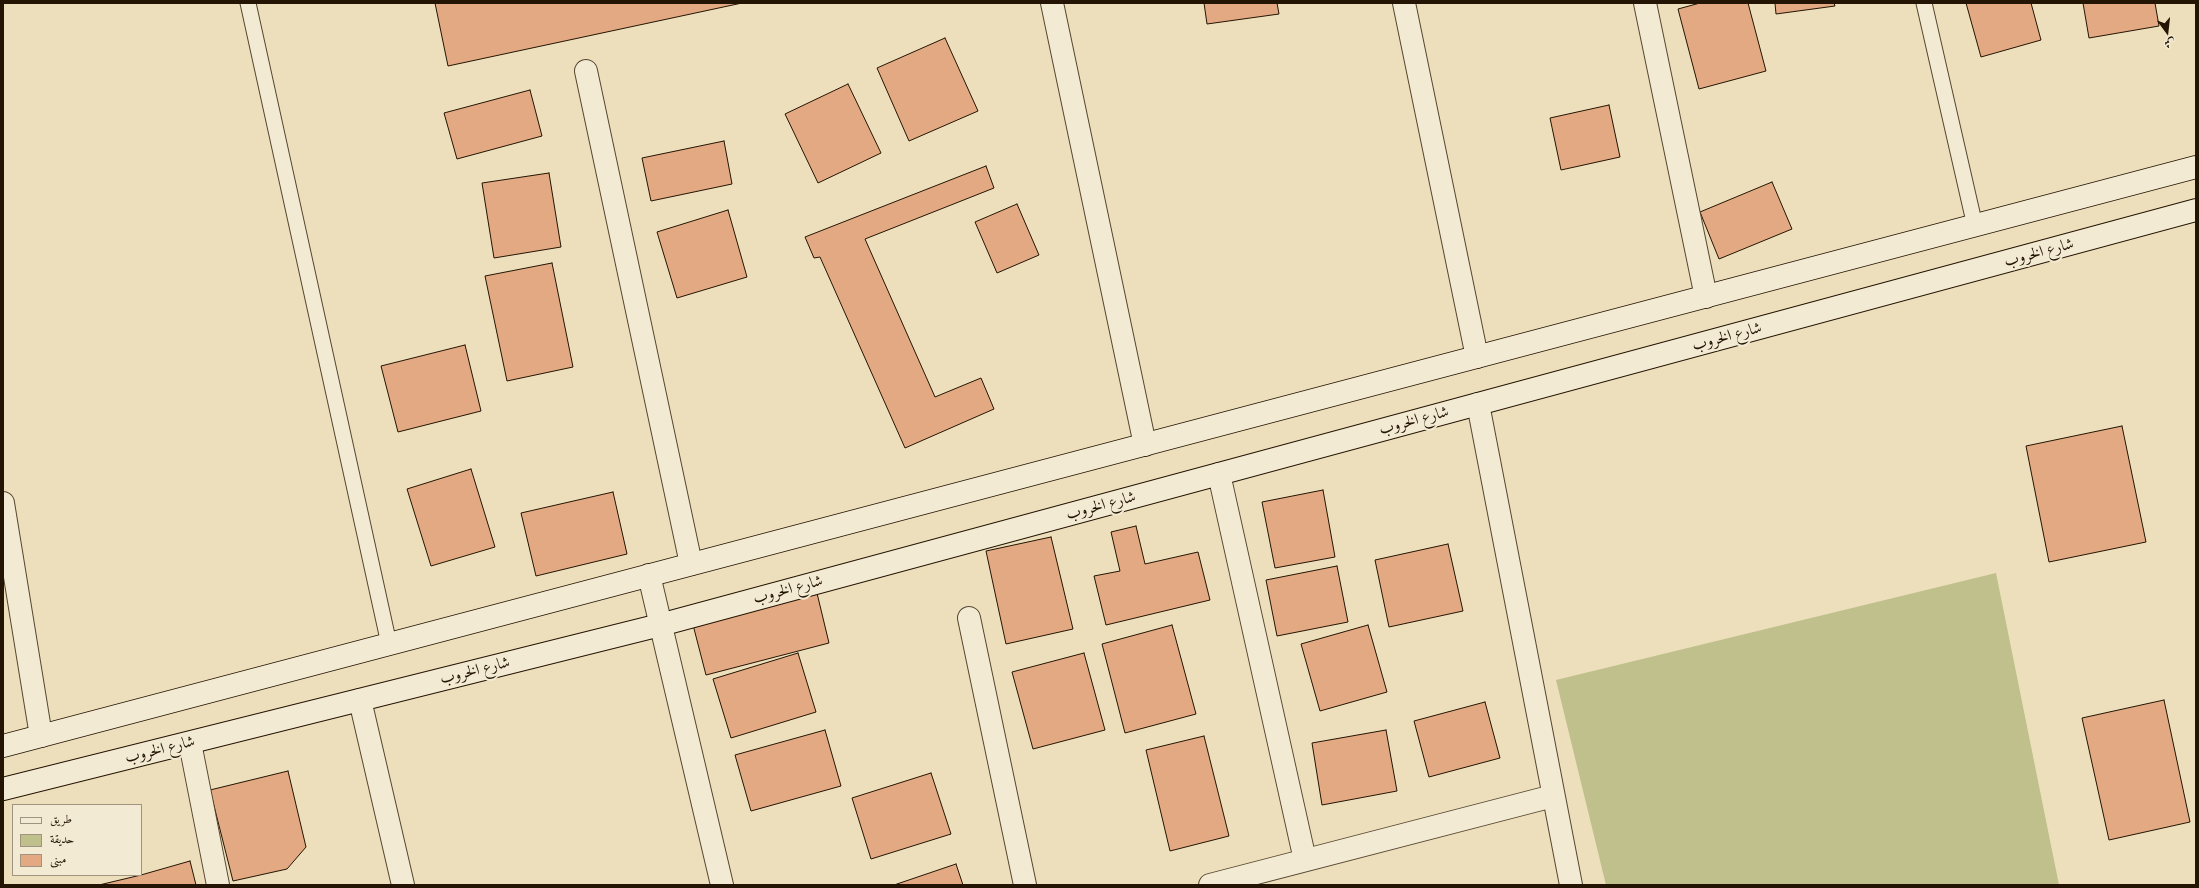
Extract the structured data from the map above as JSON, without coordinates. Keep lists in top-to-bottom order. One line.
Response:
{"streets":{"main road":["شارع الخروب"]},"legend":["طريق","حديقة","مبنى"],"north":"bottom"}
